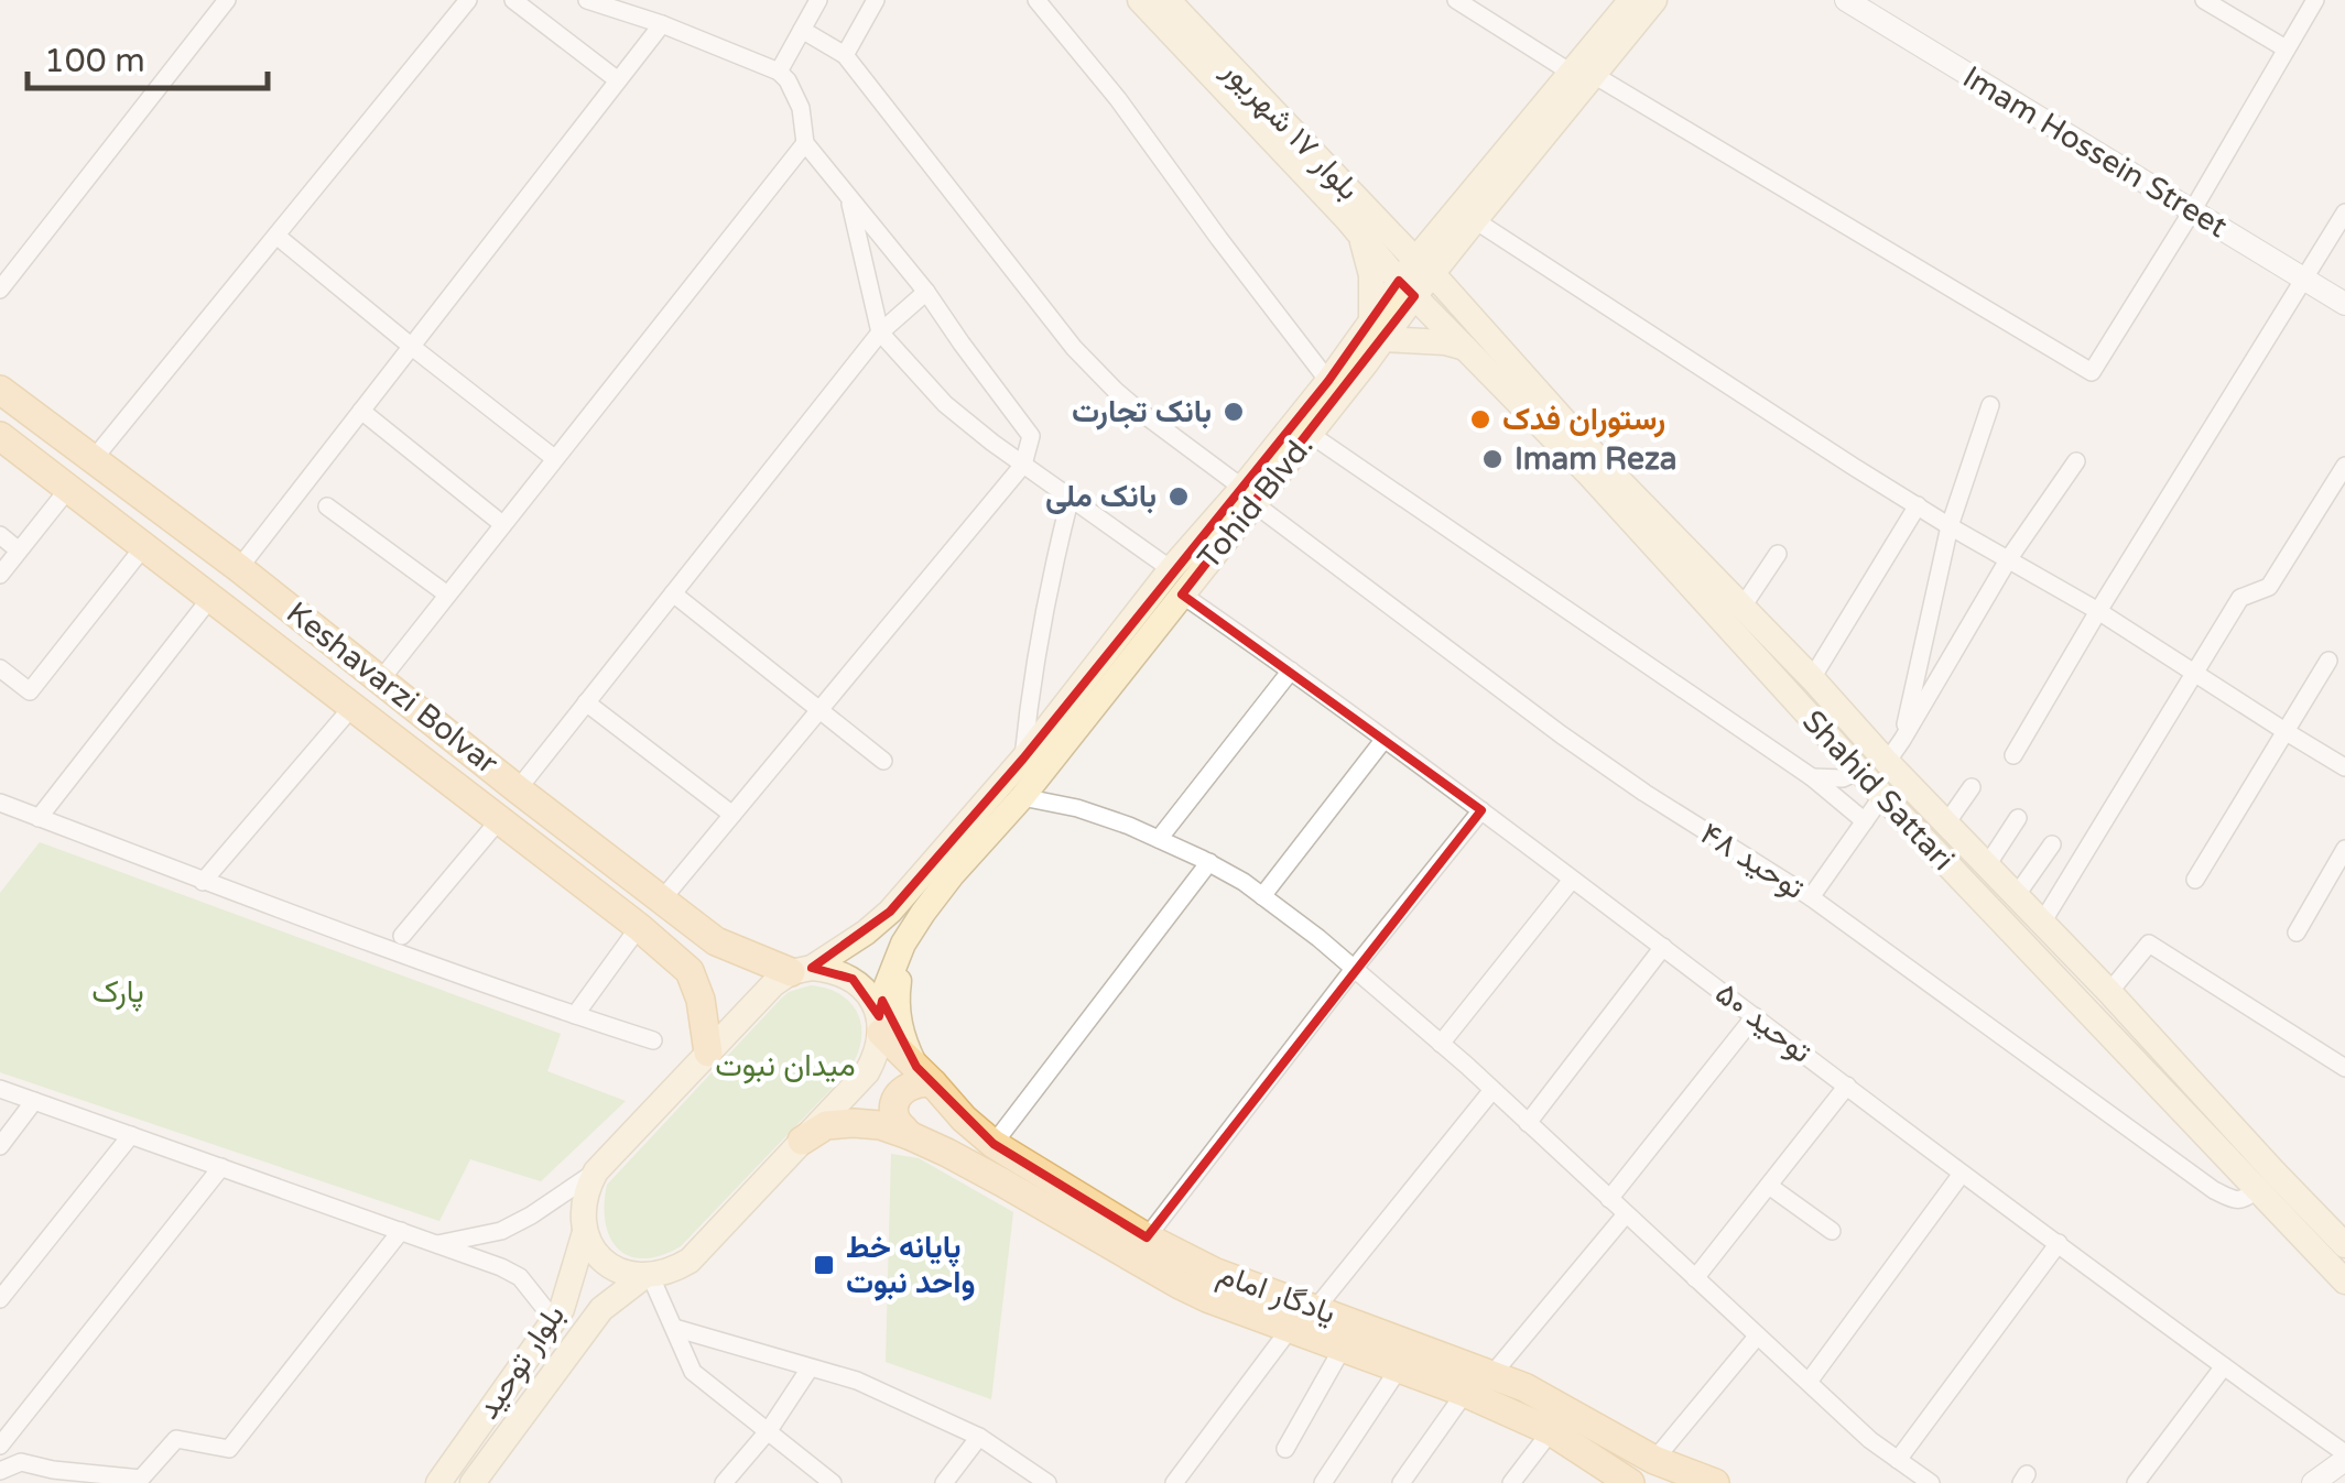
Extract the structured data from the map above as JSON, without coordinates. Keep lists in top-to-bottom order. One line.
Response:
{"streets":{"main road":["بلوار ۱۷ شهریور","Tohid Blvd.","Keshavarzi Bolvar","Shahid Sattari","یادگار امام","بلوار توحید"],"street":["Imam Hossein Street","توحید ۴۸","توحید ۵۰"]},"crossings":[["بلوار ۱۷ شهریور","Tohid Blvd."],["بلوار ۱۷ شهریور","Shahid Sattari"],["Tohid Blvd.","Keshavarzi Bolvar"],["Tohid Blvd.","Shahid Sattari"],["Tohid Blvd.","توحید ۴۸"],["Tohid Blvd.","توحید ۵۰"],["Tohid Blvd.","یادگار امام"],["Tohid Blvd.","بلوار توحید"],["Shahid Sattari","توحید ۴۸"],["یادگار امام","بلوار توحید"]],"parks":["پارک","میدان نبوت"],"places":{"other":["بانک تجارت","رستوران فدک","Imam Reza","بانک ملی"],"transit":["پایانه خط واحد نبوت"]},"scale_bar":"100 m"}
